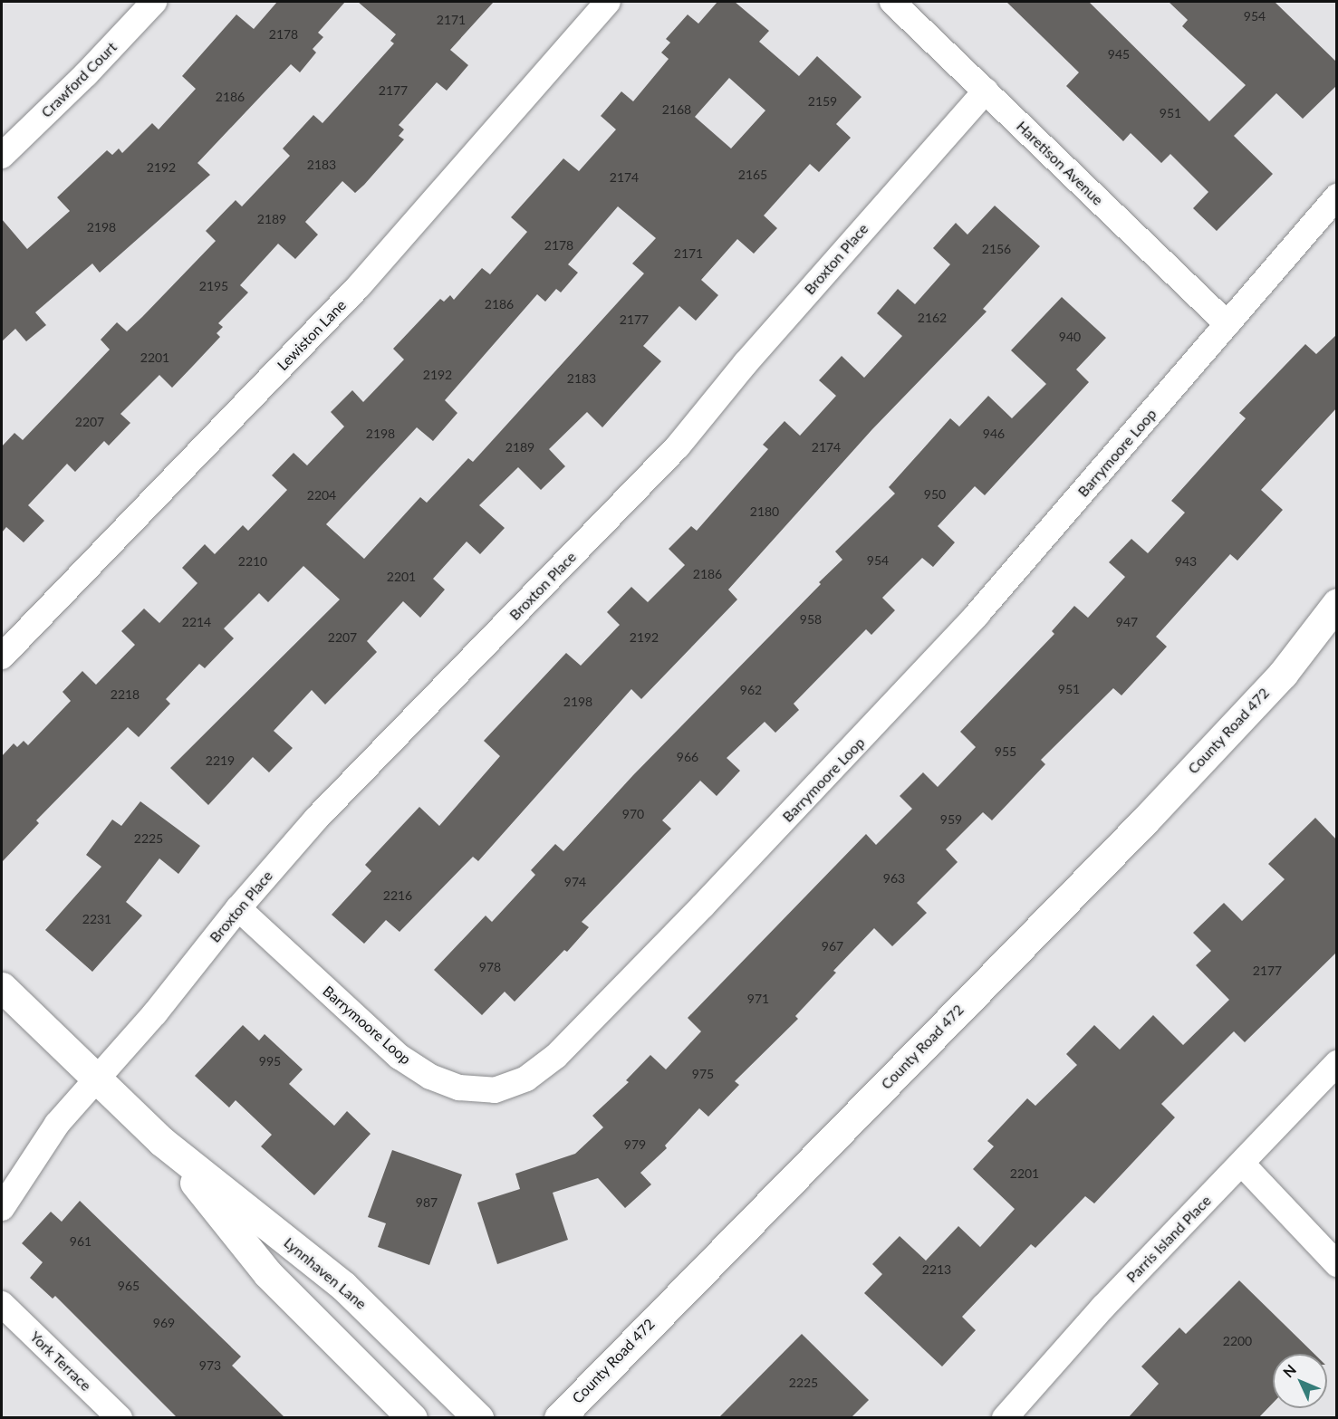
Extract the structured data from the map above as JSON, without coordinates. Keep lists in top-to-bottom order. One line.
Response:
{"streets":{"street":["Crawford Court","Haretison Avenue","Broxton Place","Lewiston Lane","Barrymoore Loop","County Road 472","Parris Island Place","Lynnhaven Lane","York Terrace"]},"crossings":[["Haretison Avenue","Broxton Place"],["Haretison Avenue","Barrymoore Loop"],["Broxton Place","Barrymoore Loop"],["Broxton Place","Lynnhaven Lane"]],"house_numbers":["954","2171","2178","945","2177","2186","2159","2168","951","2183","2192","2165","2174","2189","2198","2178","2156","2171","2195","2186","2162","2177","940","2201","2192","2183","2207","2198","946","2189","2174","950","2204","2180","954","2210","943","2186","2201","958","2214","947","2207","2192","951","962","2218","2198","955","966","2219","970","959","2225","963","974","2216","2231","967","978","2177","971","995","975","979","2201","987","961","2213","965","969","2200","973","2225"],"north":"top left"}
